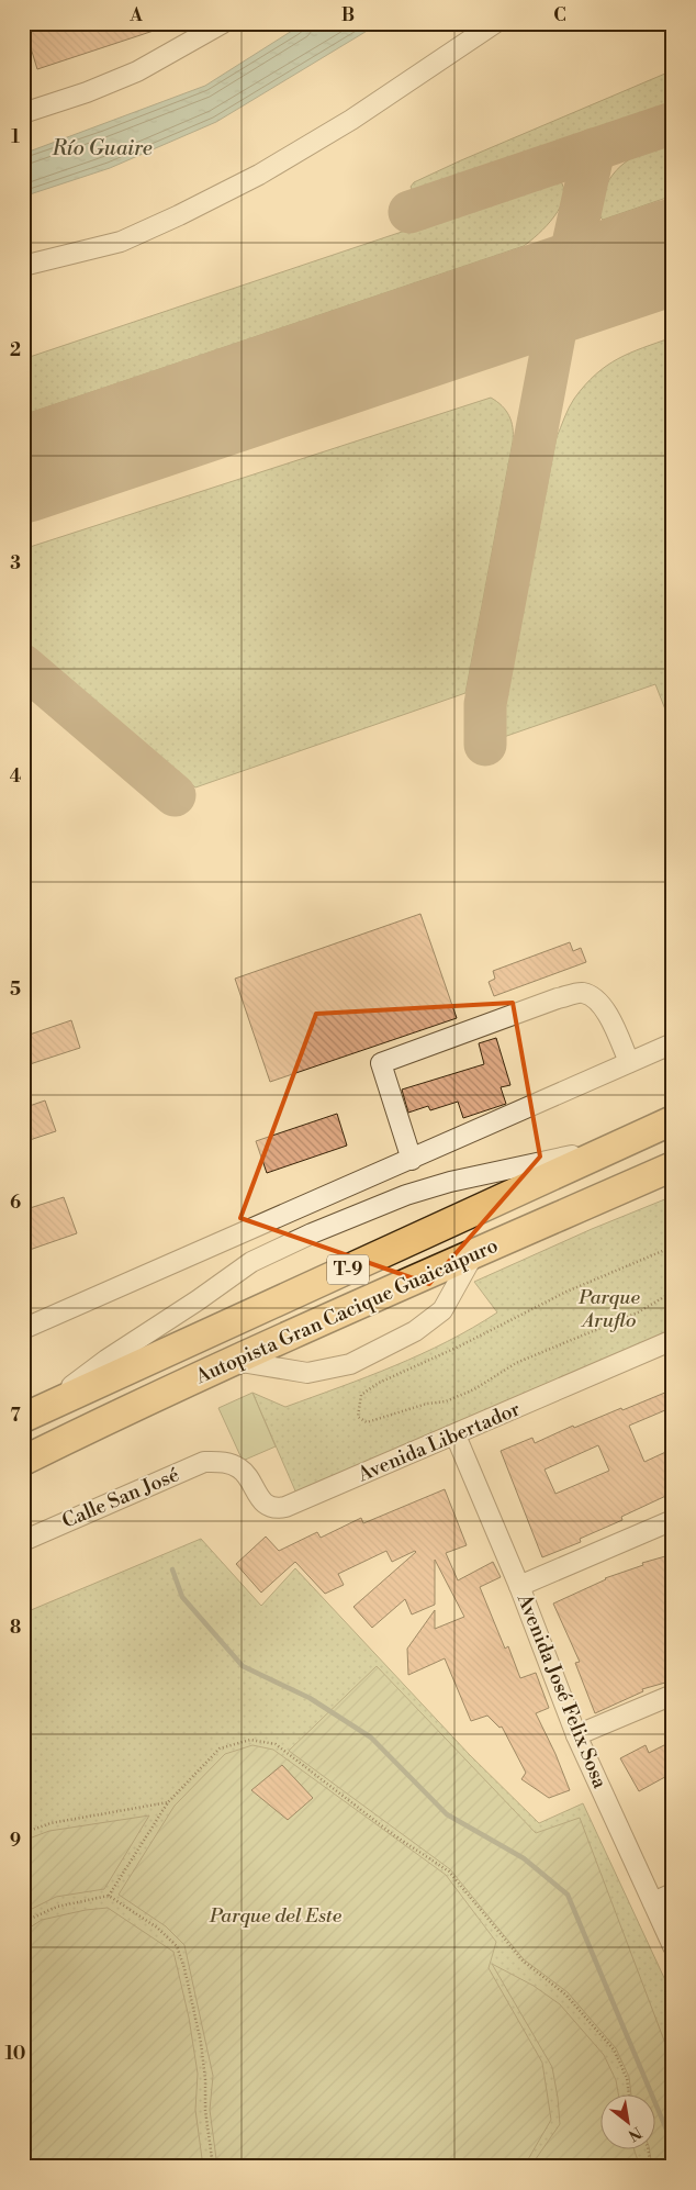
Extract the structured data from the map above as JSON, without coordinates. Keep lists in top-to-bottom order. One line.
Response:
{"streets":{"highway":["T-9","Autopista Gran Cacique Guaicaipuro"],"street":["Avenida Libertador","Calle San José","Avenida José Felix Sosa"]},"crossings":[["Avenida Libertador","Calle San José"],["Avenida Libertador","Avenida José Felix Sosa"]],"water":["Río Guaire"],"parks":["Parque Aruflo","Parque del Este"],"north":"bottom right","grid":{"columns":["A","B","C"],"rows":["1","2","3","4","5","6","7","8","9","10"]}}
